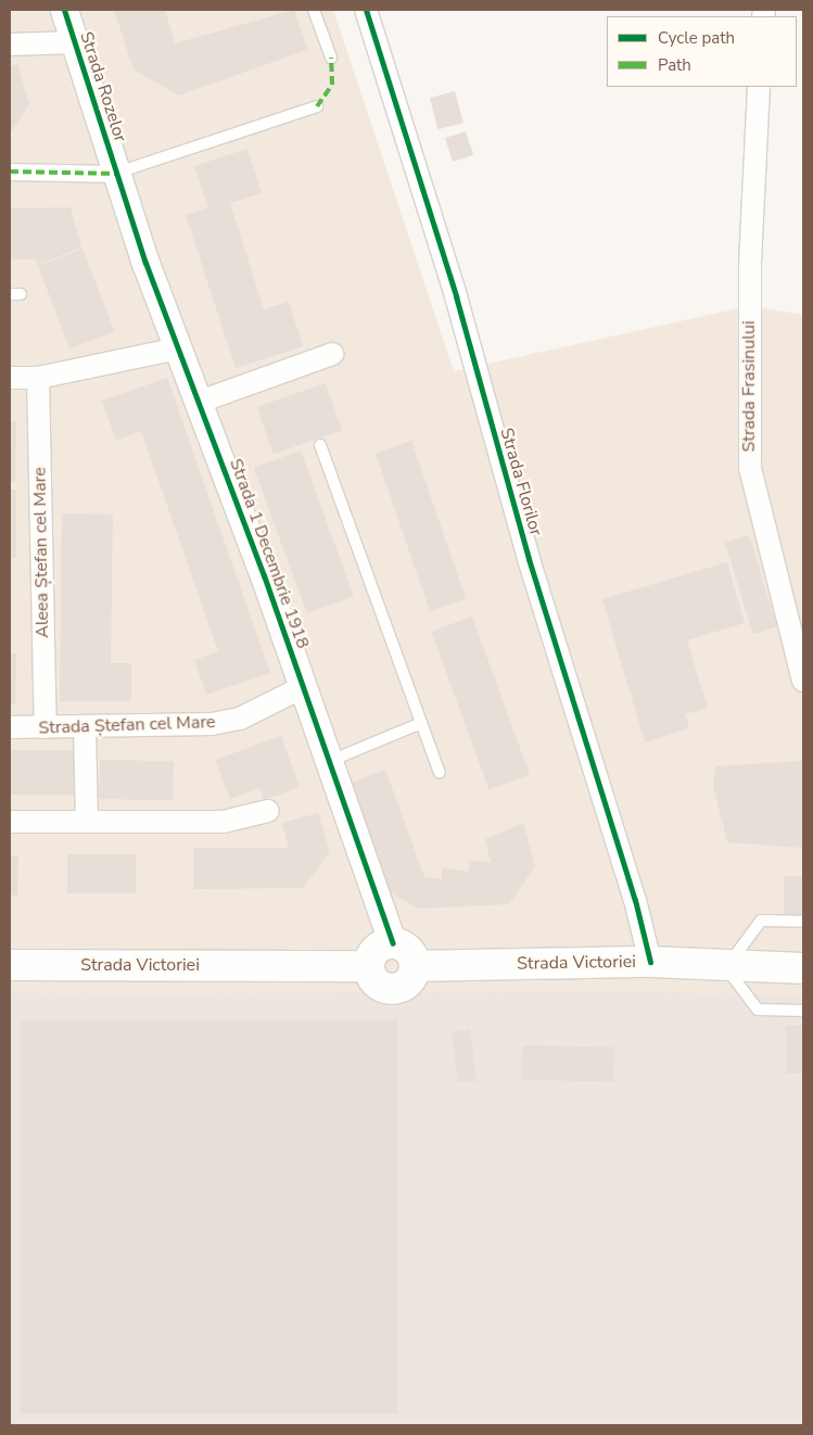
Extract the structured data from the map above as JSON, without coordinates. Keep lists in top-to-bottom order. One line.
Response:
{"streets":{"main road":["Strada Victoriei"],"street":["Strada Rozelor","Strada Frasinului","Strada Florilor","Aleea Ștefan cel Mare","Strada 1 Decembrie 1918","Strada Ștefan cel Mare"]},"crossings":[["Strada Rozelor","Strada 1 Decembrie 1918"],["Strada Florilor","Strada Victoriei"],["Aleea Ștefan cel Mare","Strada Ștefan cel Mare"],["Strada 1 Decembrie 1918","Strada Ștefan cel Mare"],["Strada 1 Decembrie 1918","Strada Victoriei"]],"legend":["Cycle path","Path"]}
